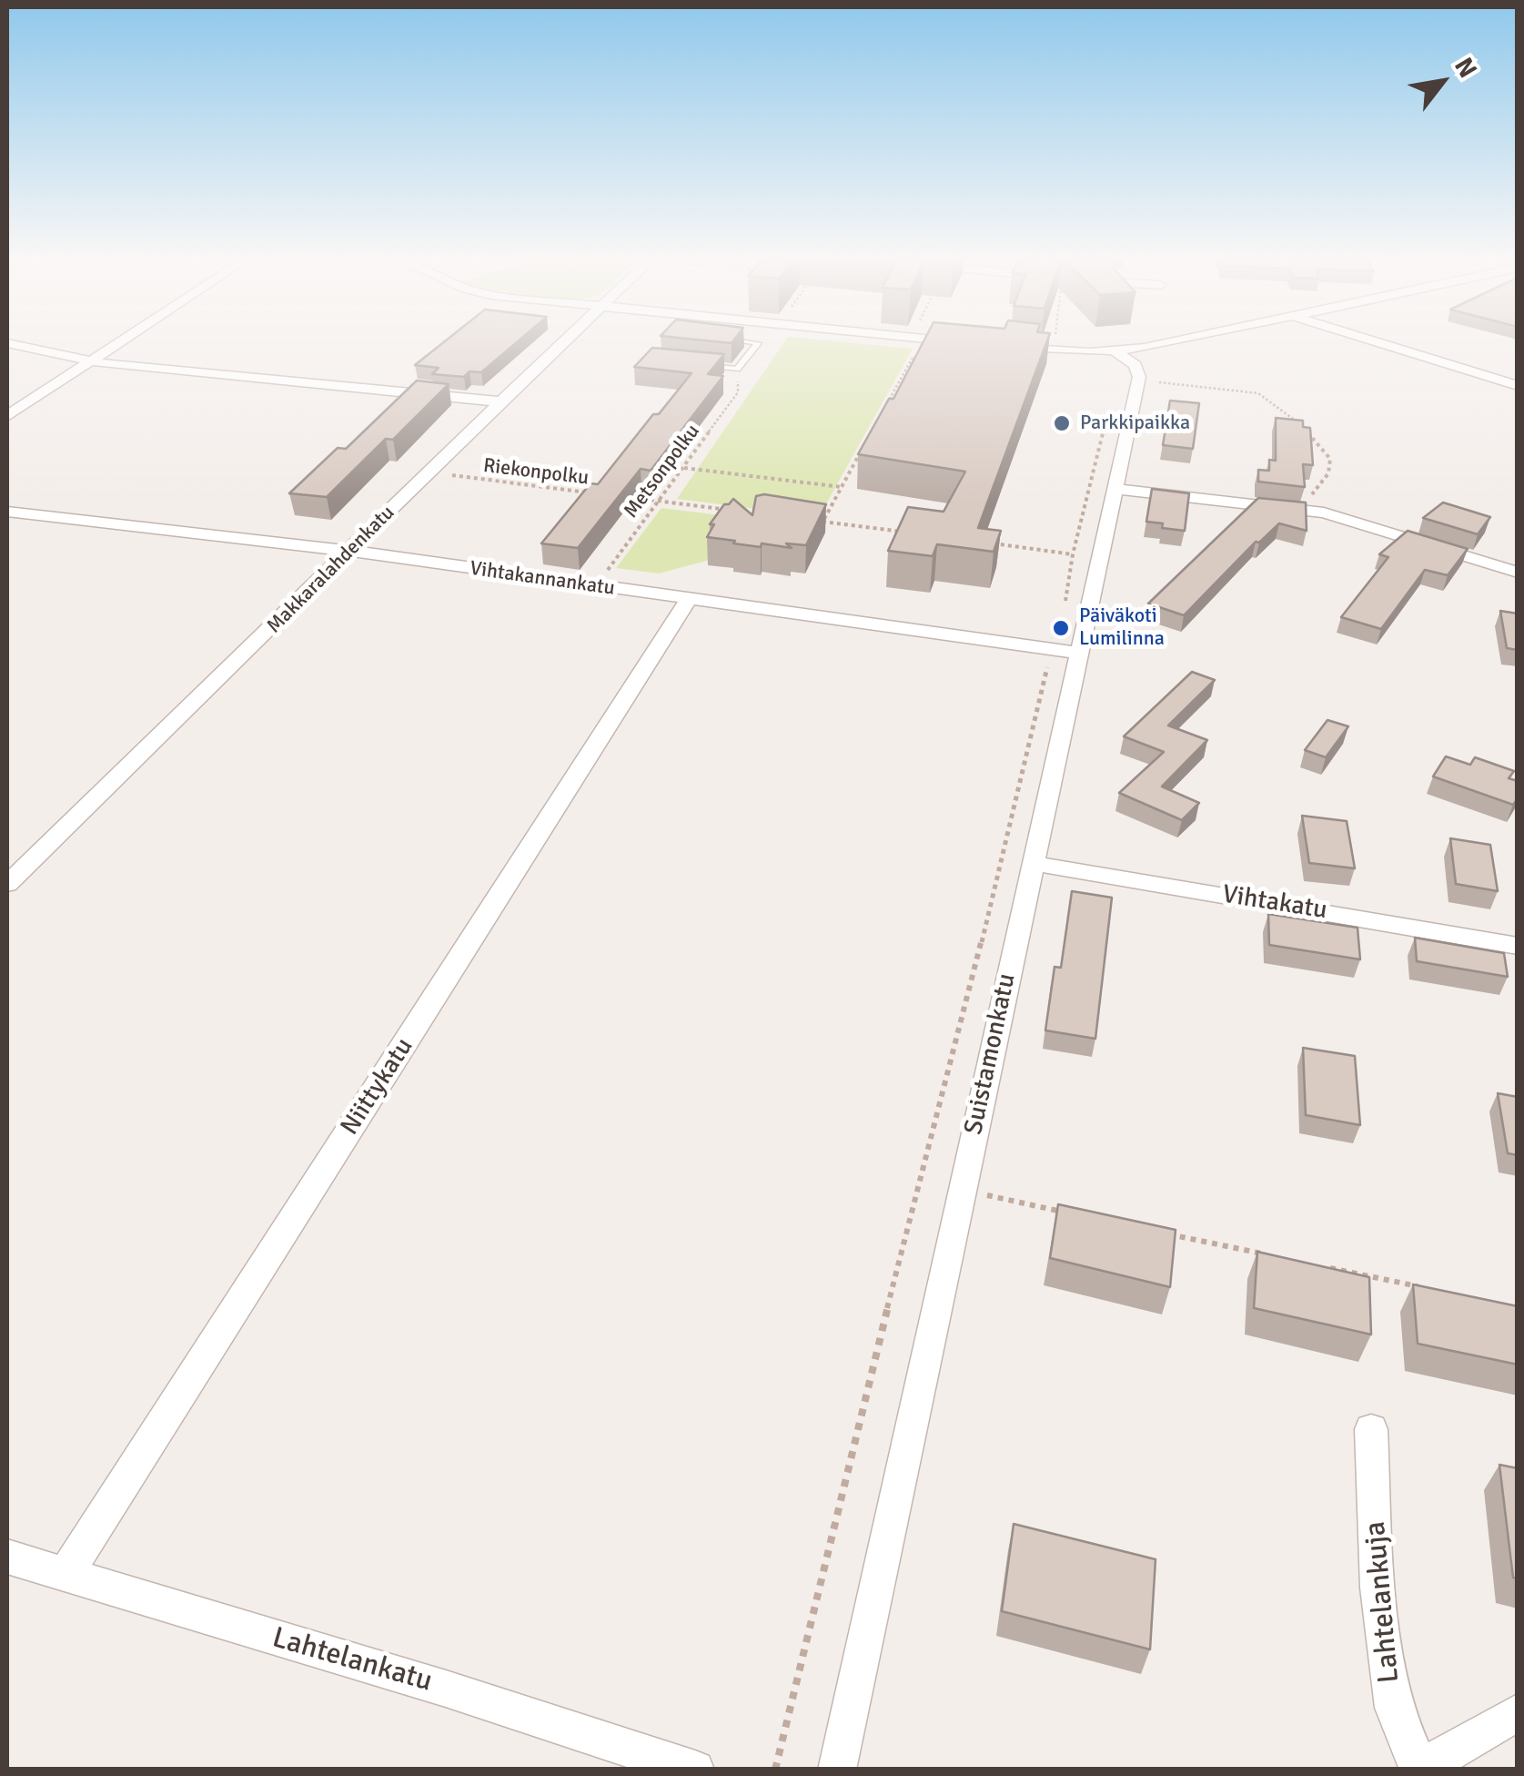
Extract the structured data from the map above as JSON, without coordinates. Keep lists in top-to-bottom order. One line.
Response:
{"streets":{"street":["Makkaralahdenkatu","Vihtakannankatu","Vihtakatu","Suistamonkatu","Niittykatu","Lahtelankuja","Lahtelankatu"],"path":["Metsonpolku","Riekonpolku"]},"crossings":[["Metsonpolku","Riekonpolku"],["Metsonpolku","Vihtakannankatu"],["Makkaralahdenkatu","Vihtakannankatu"],["Vihtakannankatu","Suistamonkatu"],["Vihtakannankatu","Niittykatu"],["Vihtakatu","Suistamonkatu"],["Niittykatu","Lahtelankatu"]],"places":["Parkkipaikka","Päiväkoti Lumilinna"],"north":"top right"}
